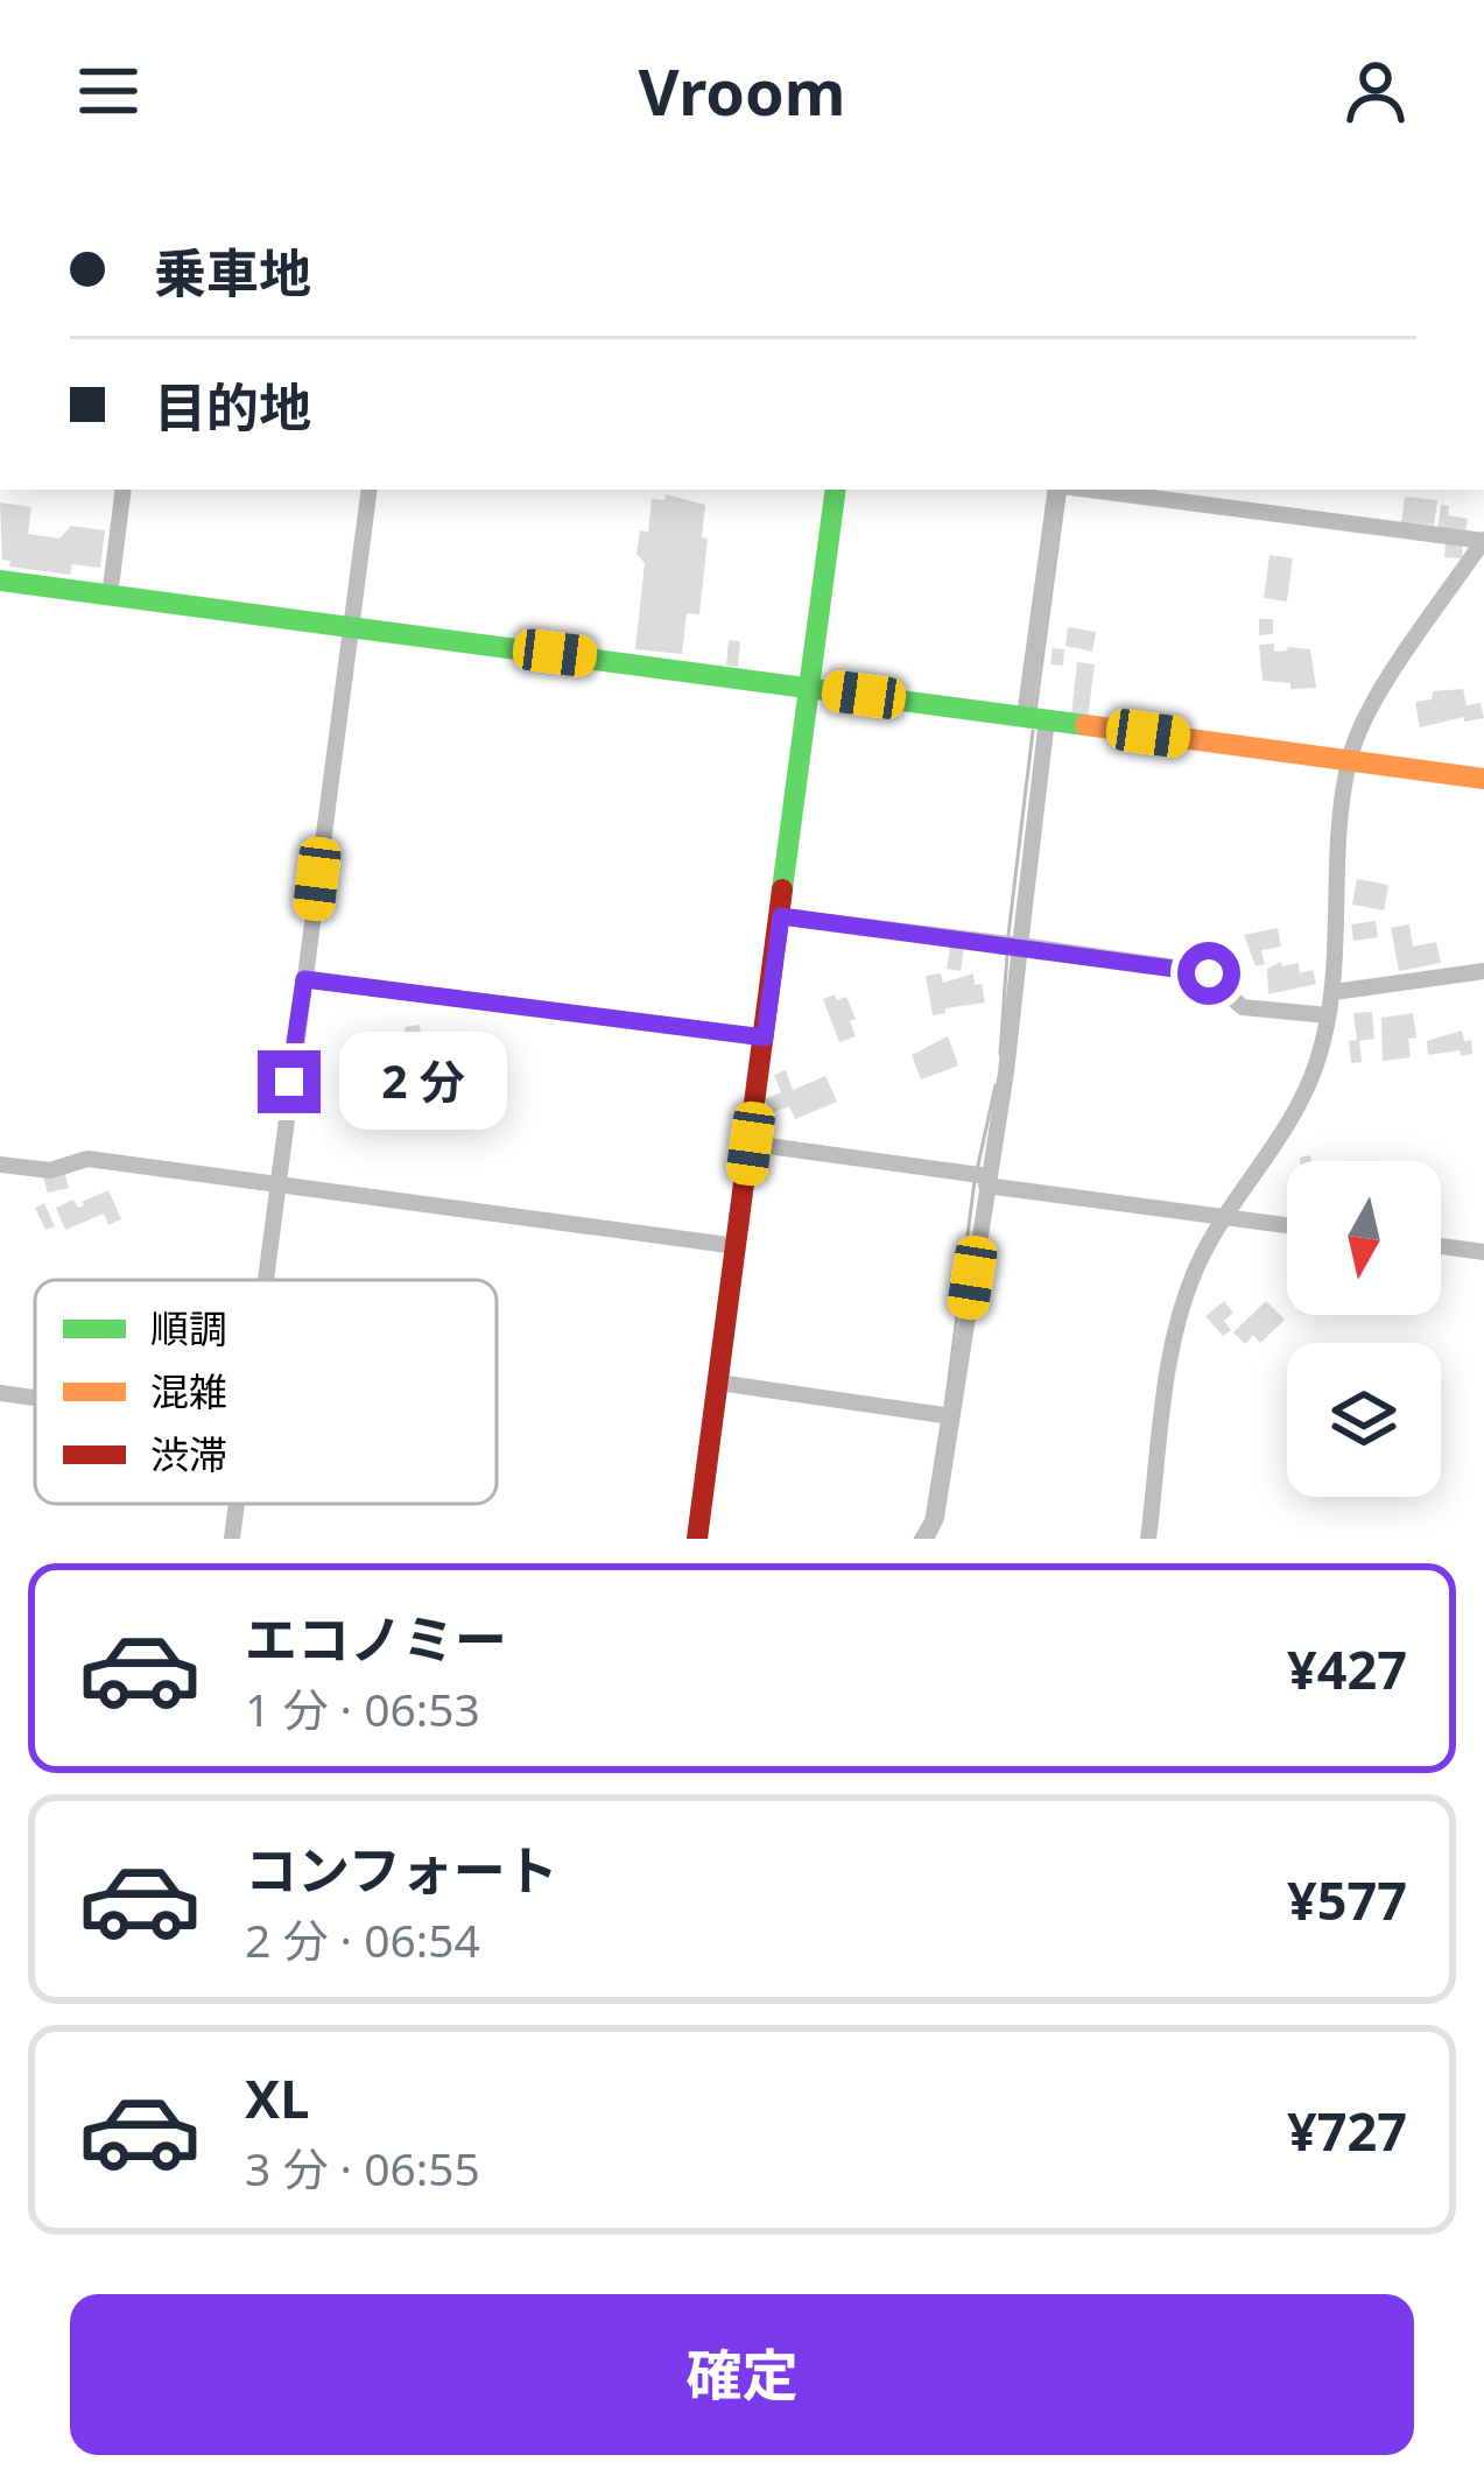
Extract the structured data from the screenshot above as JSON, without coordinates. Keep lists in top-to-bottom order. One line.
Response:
{"legend":["順調","混雑","渋滞"],"north":"bottom","page":{"header":"Vroom","banner":["乗車地","目的地"],"bubble":"2 分","list":[{"name":"エコノミー","note":"1 分 · 06:53","value":"¥427"},{"name":"コンフォート","note":"2 分 · 06:54","value":"¥577"},{"name":"XL","note":"3 分 · 06:55","value":"¥727"}],"buttons":"確定"}}
